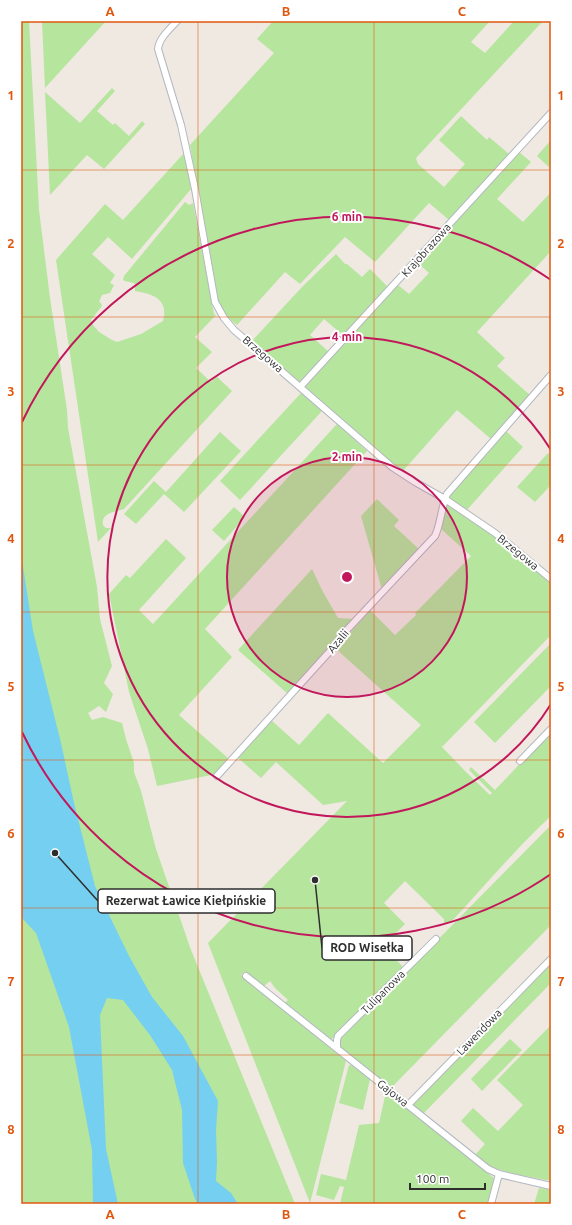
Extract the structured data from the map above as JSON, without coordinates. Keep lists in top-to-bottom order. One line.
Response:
{"streets":{"street":["Krajobrazowa","Brzegowa","Azalii","Tulipanowa","Lawendowa","Gajowa"]},"crossings":[["Krajobrazowa","Brzegowa"],["Brzegowa","Azalii"],["Tulipanowa","Gajowa"],["Lawendowa","Gajowa"]],"places":["Rezerwat Ławice Kiełpińskie","ROD Wisełka"],"scale_bar":"100 m","grid":{"columns":["A","B","C"],"rows":["1","2","3","4","5","6","7","8"]},"rings":["6 min","4 min","2 min"]}
